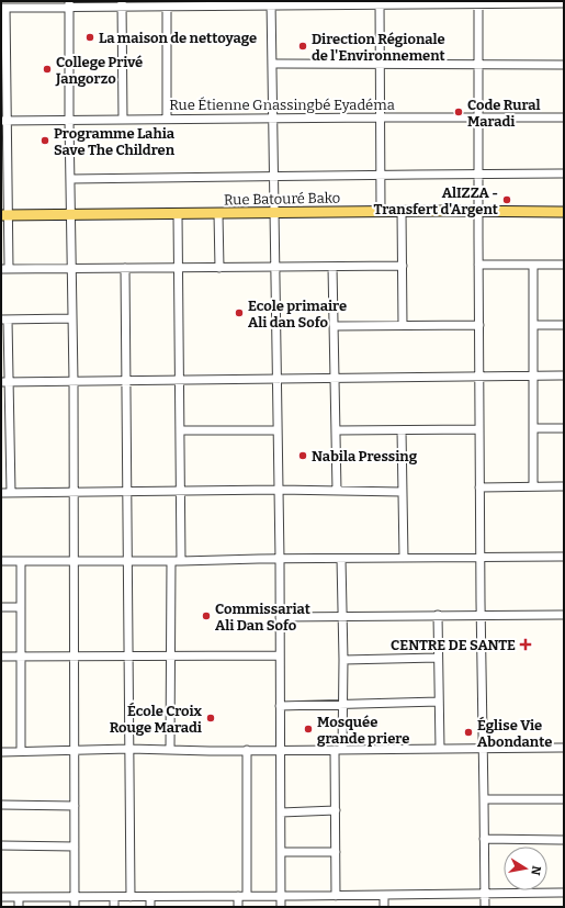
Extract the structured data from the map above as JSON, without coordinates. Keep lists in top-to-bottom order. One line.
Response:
{"streets":{"main road":["Rue Batouré Bako"],"street":["Rue Étienne Gnassingbé Eyadéma"]},"places":{"other":["La maison de nettoyage","Direction Régionale de l'Environnement","College Privé Jangorzo","Code Rural Maradi","Programme Lahia Save The Children","AlIZZA - Transfert d'Argent","Ecole primaire Ali dan Sofo","Nabila Pressing","Commissariat Ali Dan Sofo","École Croix Rouge Maradi","Mosquée grande priere","Église Vie Abondante"],"health":["CENTRE DE SANTE"]},"north":"right"}
